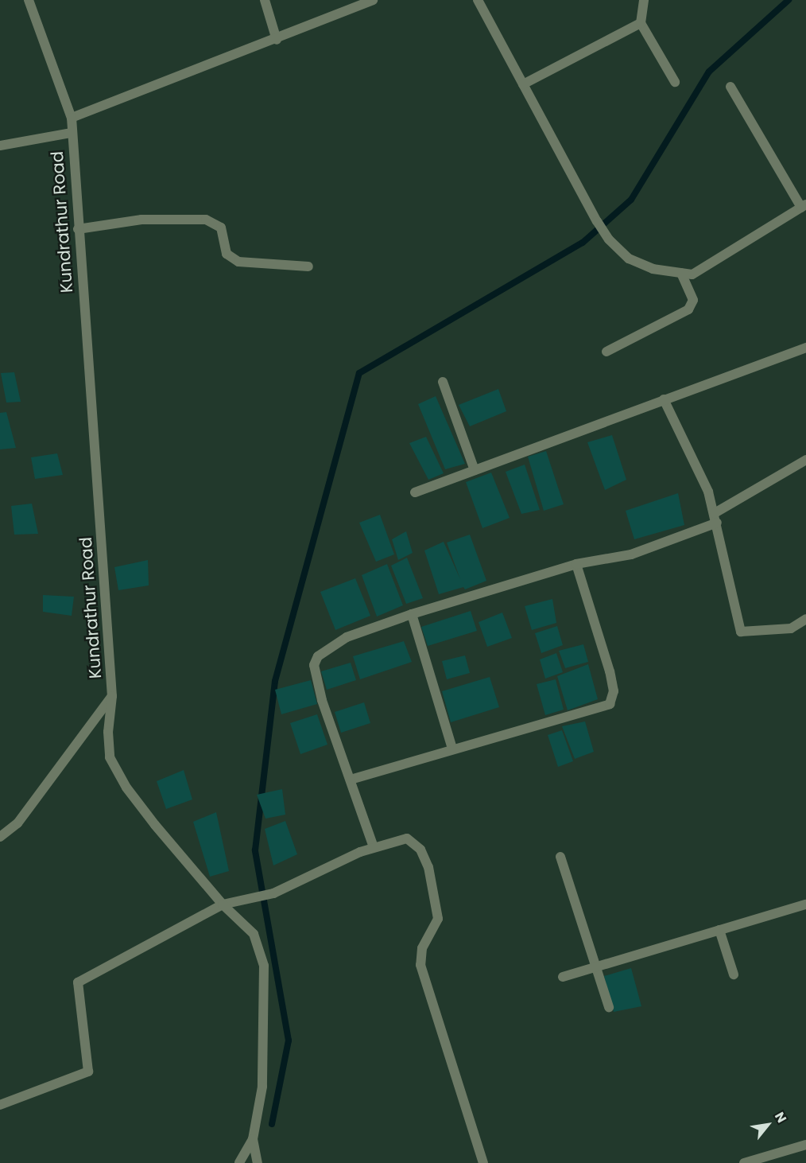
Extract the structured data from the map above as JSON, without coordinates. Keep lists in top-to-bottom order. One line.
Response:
{"streets":{"street":["Kundrathur Road"]},"north":"top right"}
